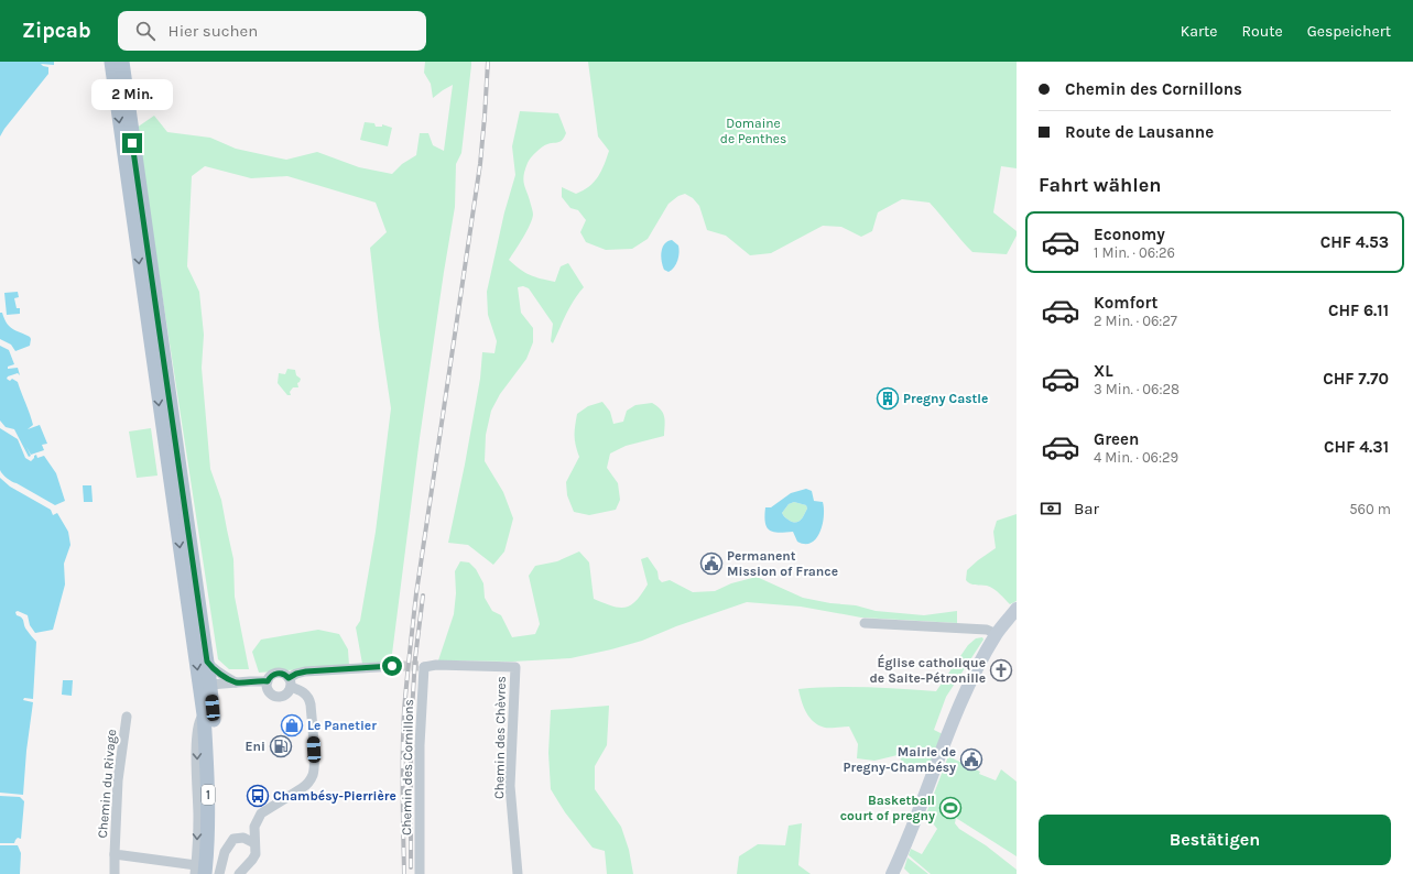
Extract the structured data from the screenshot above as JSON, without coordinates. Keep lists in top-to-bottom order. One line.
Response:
{"streets":{"main road":["1"],"street":["Chemin des Chèvres","Chemin des Cornillons","Chemin du Rivage"]},"crossings":[["Chemin des Chèvres","Chemin des Cornillons"],["Chemin du Rivage","1"]],"parks":["Domaine de Penthes"],"places":{"building":["Pregny Castle"],"public building":["Permanent Mission of France","Mairie de Pregny-Chambésy"],"church":["Église catholique de Saite-Pétronille"],"shop":["Le Panetier"],"fuel station":["Eni"],"bus stop":["Chambésy-Pierrière"],"sports":["Basketball court of pregny"]},"page":{"header":"Zipcab","search":"Hier suchen","nav":["Karte","Route","Gespeichert"],"banner":["Chemin des Cornillons","Route de Lausanne"],"bubble":"2 Min.","heading":"Fahrt wählen","list":[{"name":"Economy","note":"1 Min. · 06:26","value":"CHF 4.53"},{"name":"Komfort","note":"2 Min. · 06:27","value":"CHF 6.11"},{"name":"XL","note":"3 Min. · 06:28","value":"CHF 7.70"},{"name":"Green","note":"4 Min. · 06:29","value":"CHF 4.31"}],"pay":["Bar","560 m"],"buttons":"Bestätigen"}}
